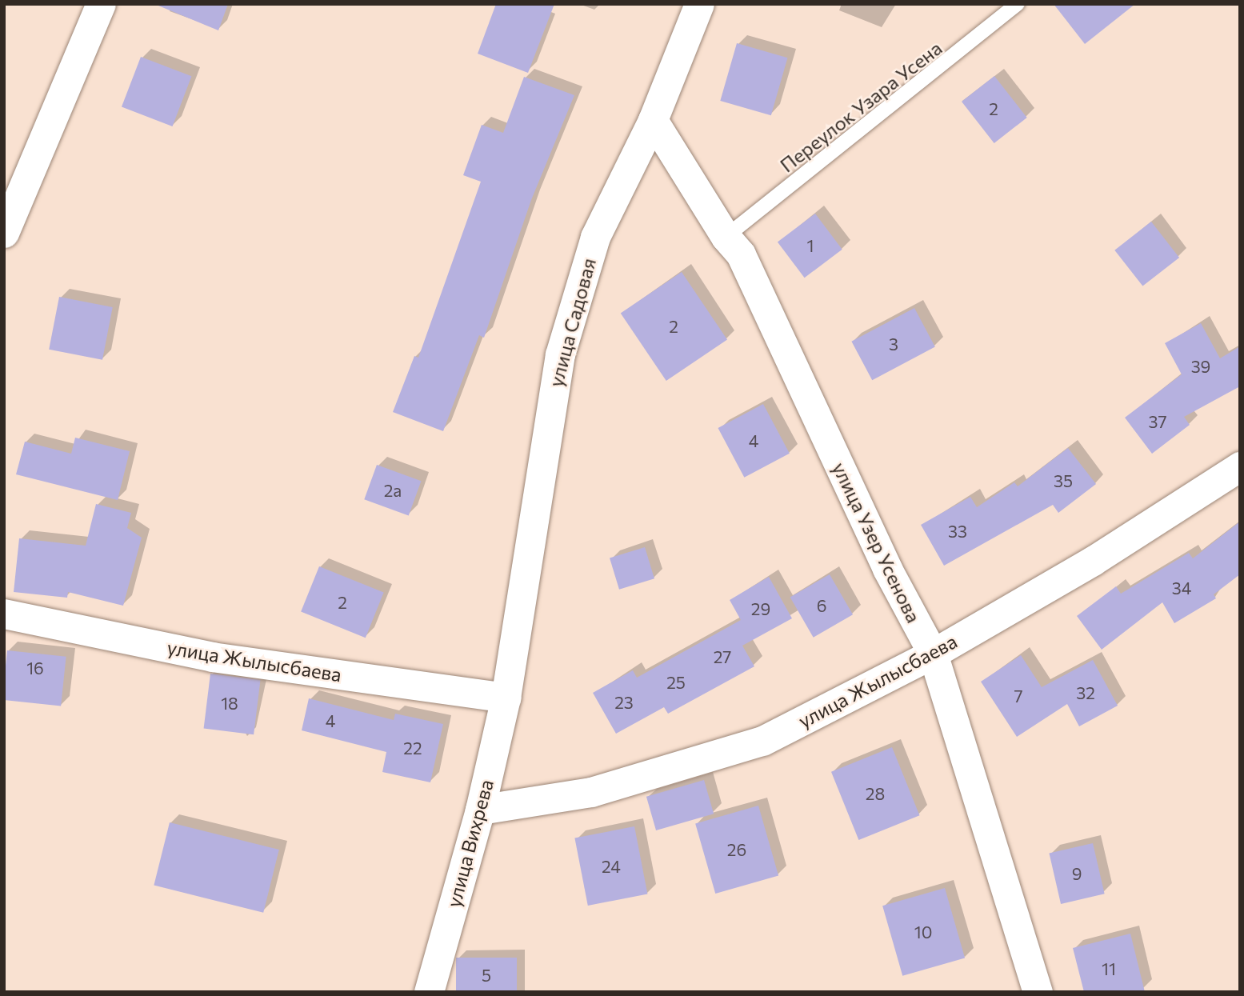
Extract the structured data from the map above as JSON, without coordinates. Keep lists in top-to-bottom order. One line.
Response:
{"streets":{"street":["улица Садовая","улица Узер Усенова","улица Жылысбаева","улица Вихрева"],"lane":["Переулок Узара Усена"]},"crossings":[["Переулок Узара Усена","улица Узер Усенова"],["улица Садовая","улица Узер Усенова"],["улица Садовая","улица Жылысбаева"],["улица Садовая","улица Вихрева"],["улица Узер Усенова","улица Жылысбаева"],["улица Жылысбаева","улица Вихрева"]],"house_numbers":["2","1","2","3","39","37","4","35","2а","33","34","2","6","29","27","16","25","32","7","23","18","4","22","28","26","24","9","10","11","5"]}
